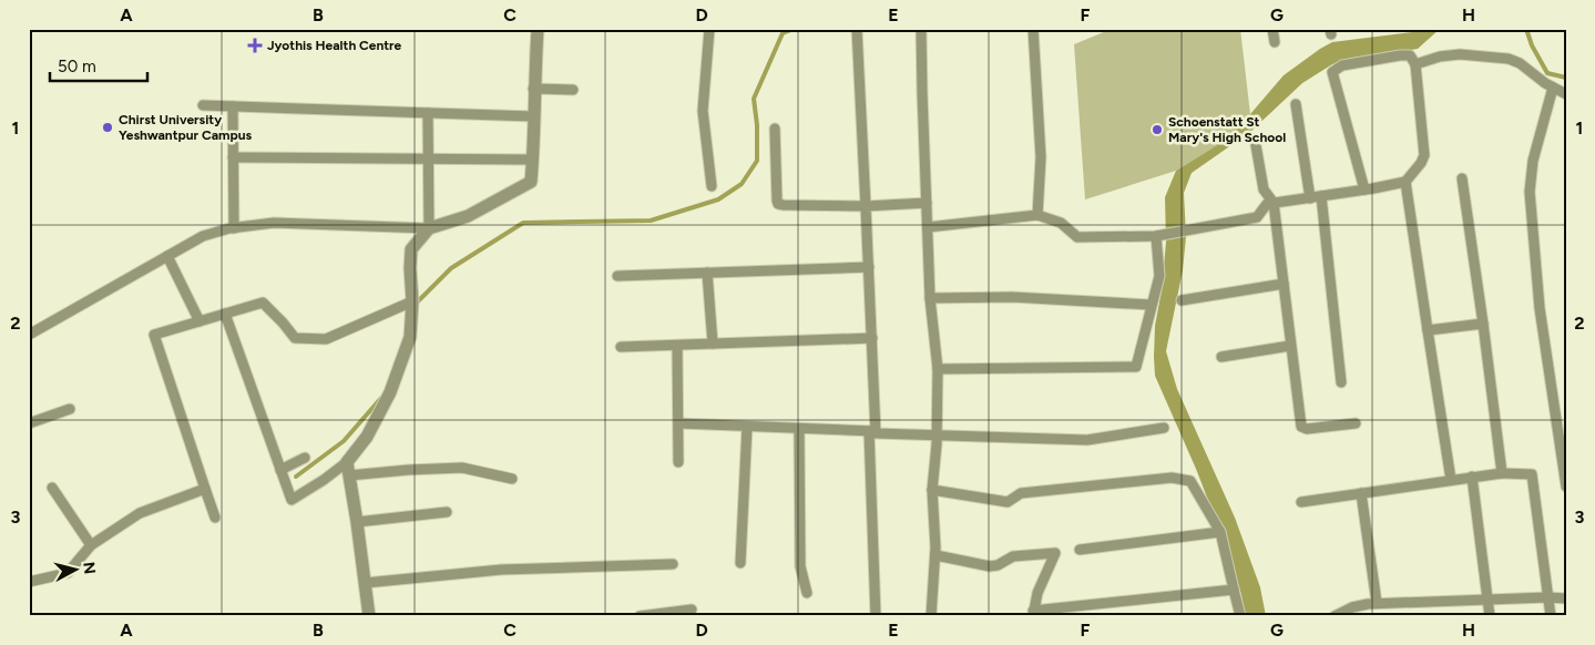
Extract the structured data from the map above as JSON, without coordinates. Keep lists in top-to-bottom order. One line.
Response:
{"places":{"health":["Jyothis Health Centre"],"other":["Chirst University Yeshwantpur Campus","Schoenstatt St Mary's High School"]},"scale_bar":"50 m","north":"right","grid":{"columns":["A","B","C","D","E","F","G","H"],"rows":["1","2","3"]}}
